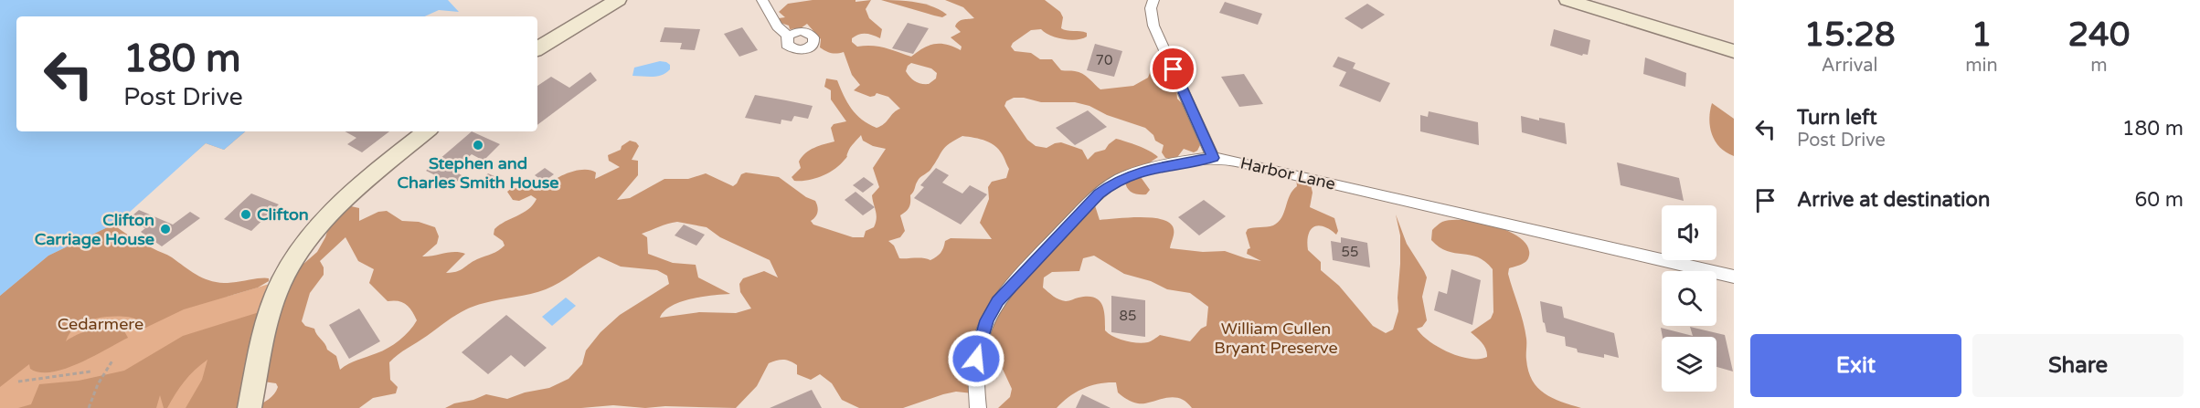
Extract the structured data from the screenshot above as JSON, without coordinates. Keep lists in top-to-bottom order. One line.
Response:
{"streets":{"street":["Harbor Lane"]},"parks":["Cedarmere","William Cullen Bryant Preserve"],"places":["Stephen and Charles Smith House","Clifton","Clifton Carriage House"],"house_numbers":["70","55","85"],"page":{"eta":["15:28","Arrival","1","min","240","m"],"turn":["180 m","Post Drive"],"list":[{"name":"Turn left","note":"Post Drive","value":"180 m"},{"name":"Arrive at destination","value":"60 m"}],"buttons":["Exit","Share"]}}
